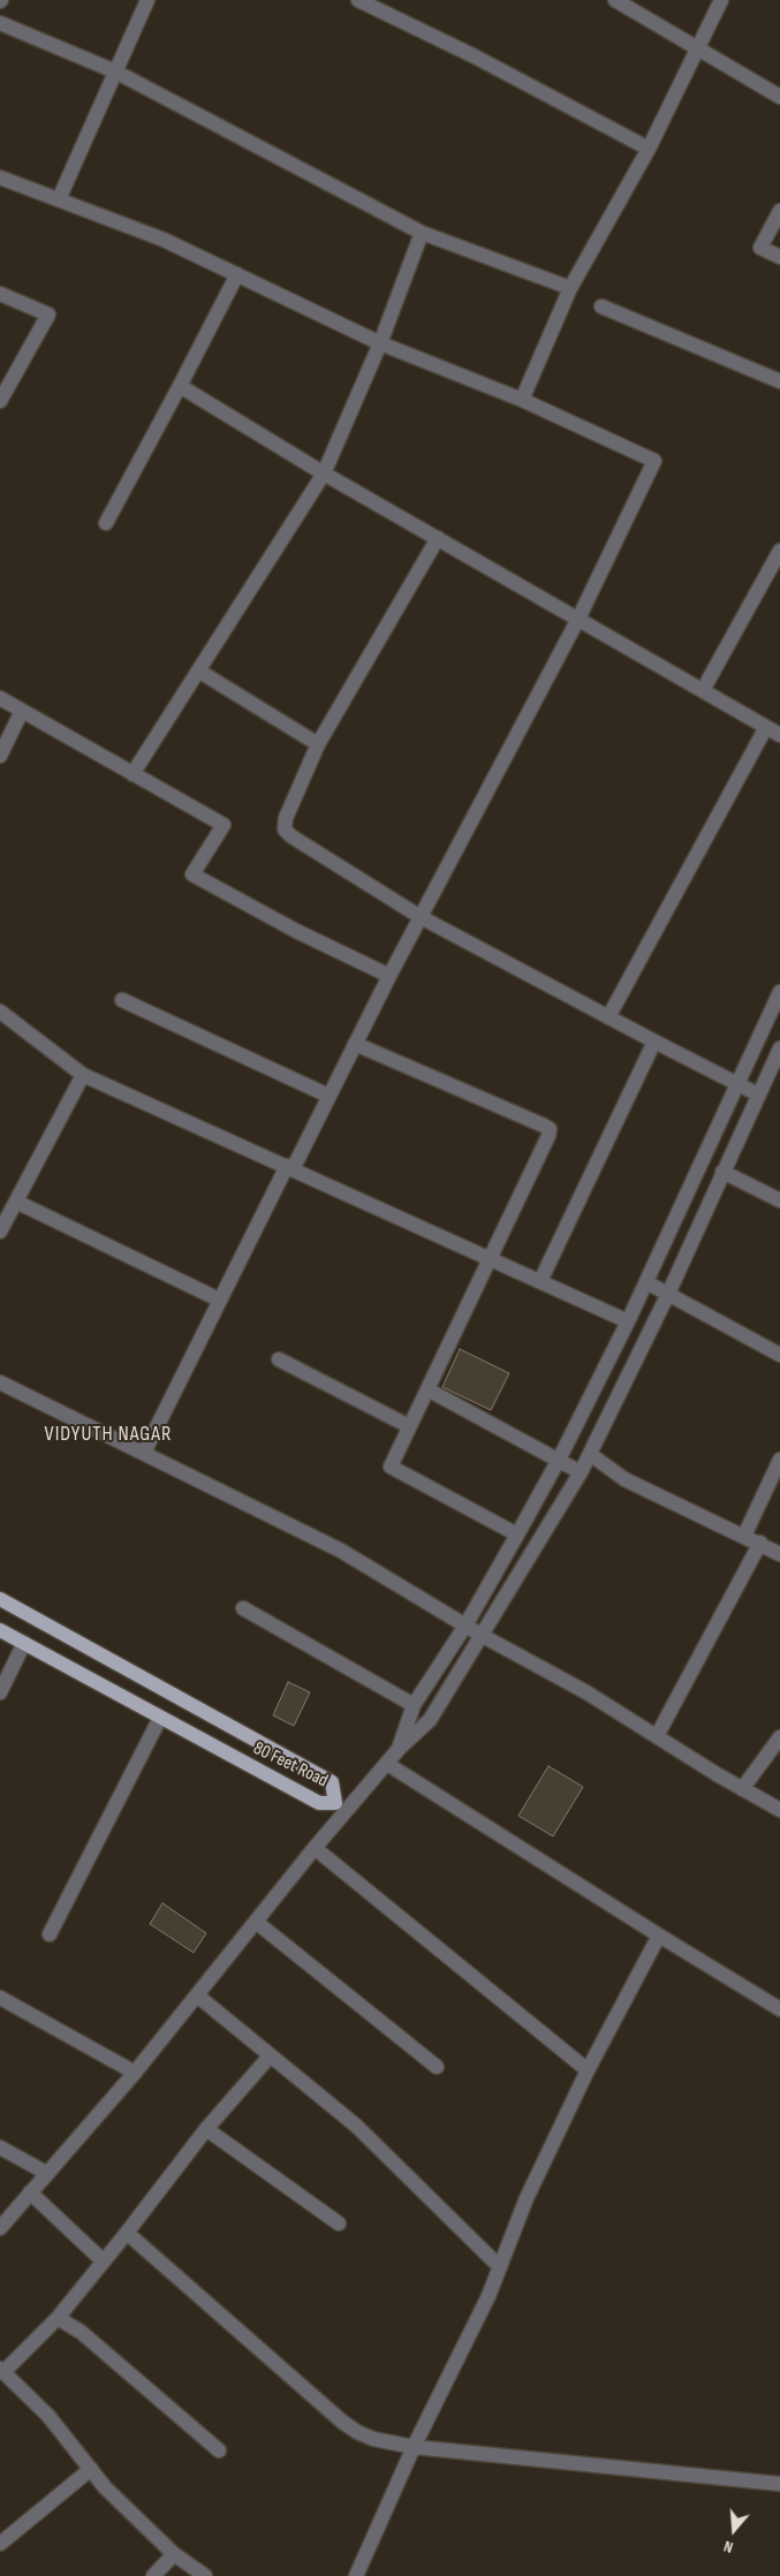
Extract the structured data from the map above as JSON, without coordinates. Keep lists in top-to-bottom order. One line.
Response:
{"streets":{"main road":["80 Feet Road"]},"districts":["VIDYUTH NAGAR"],"north":"bottom"}
